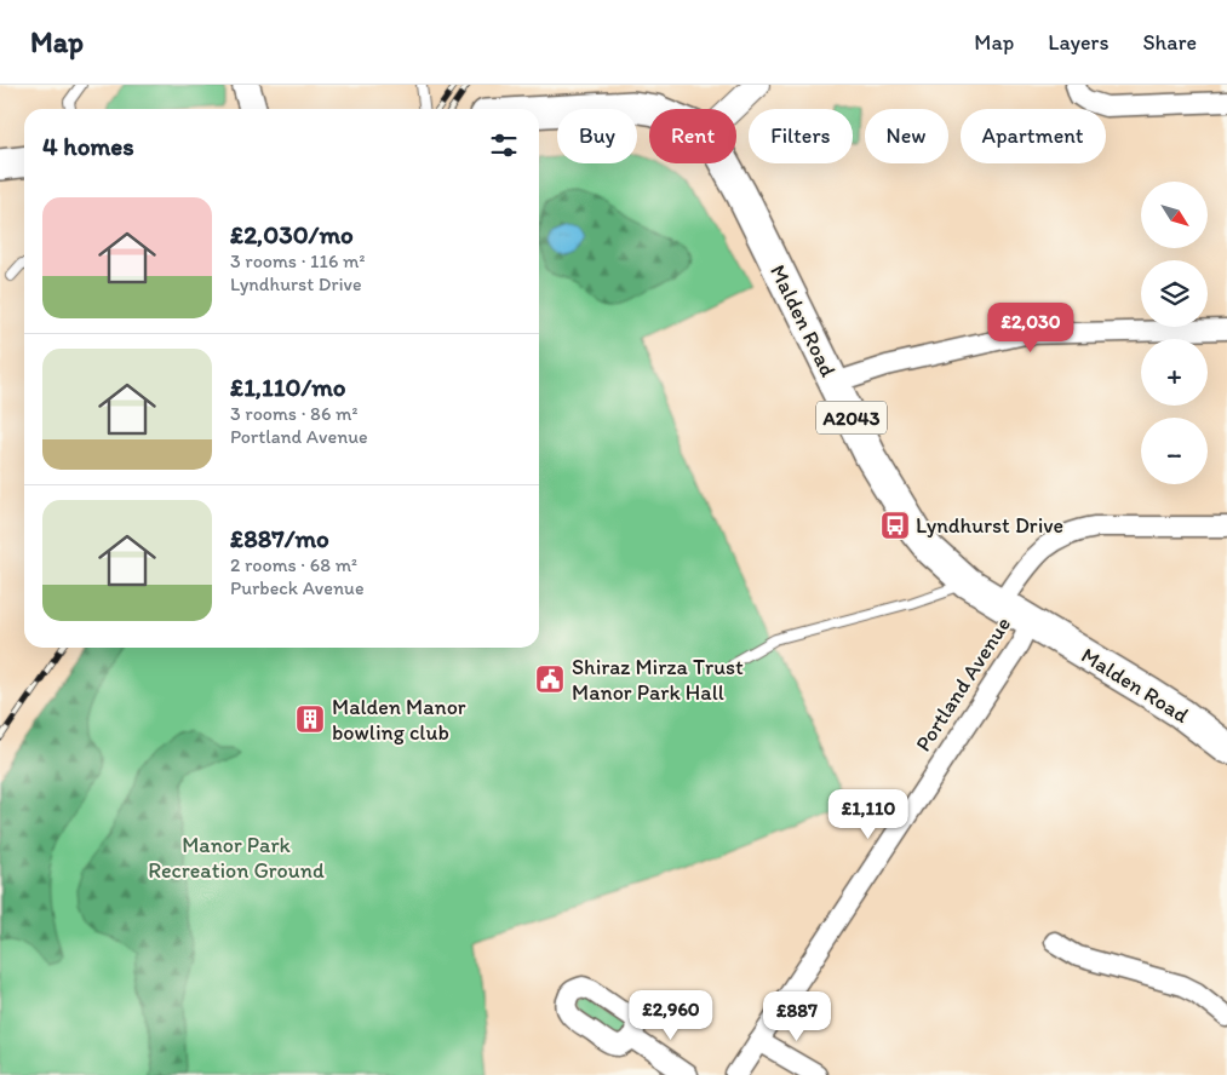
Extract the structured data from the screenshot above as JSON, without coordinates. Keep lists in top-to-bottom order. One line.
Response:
{"streets":{"main road":["Malden Road","A2043"],"street":["Portland Avenue"]},"crossings":[["Malden Road","Portland Avenue"]],"parks":["Manor Park Recreation Ground"],"places":{"bus stop":["Lyndhurst Drive"],"public building":["Shiraz Mirza Trust Manor Park Hall"],"building":["Malden Manor bowling club"]},"north":"bottom right","page":{"header":"Map","nav":["Map","Layers","Share"],"chip":["Buy","Rent","Filters","New","Apartment"],"heading":"4 homes","map_buttons":["+","−"],"list":[{"name":"£2,030/mo","note":"3 rooms · 116 m² · Lyndhurst Drive"},{"name":"£1,110/mo","note":"3 rooms · 86 m² · Portland Avenue"},{"name":"£887/mo","note":"2 rooms · 68 m² · Purbeck Avenue"}],"price":["£2,030","£1,110","£2,960","£887"]}}
